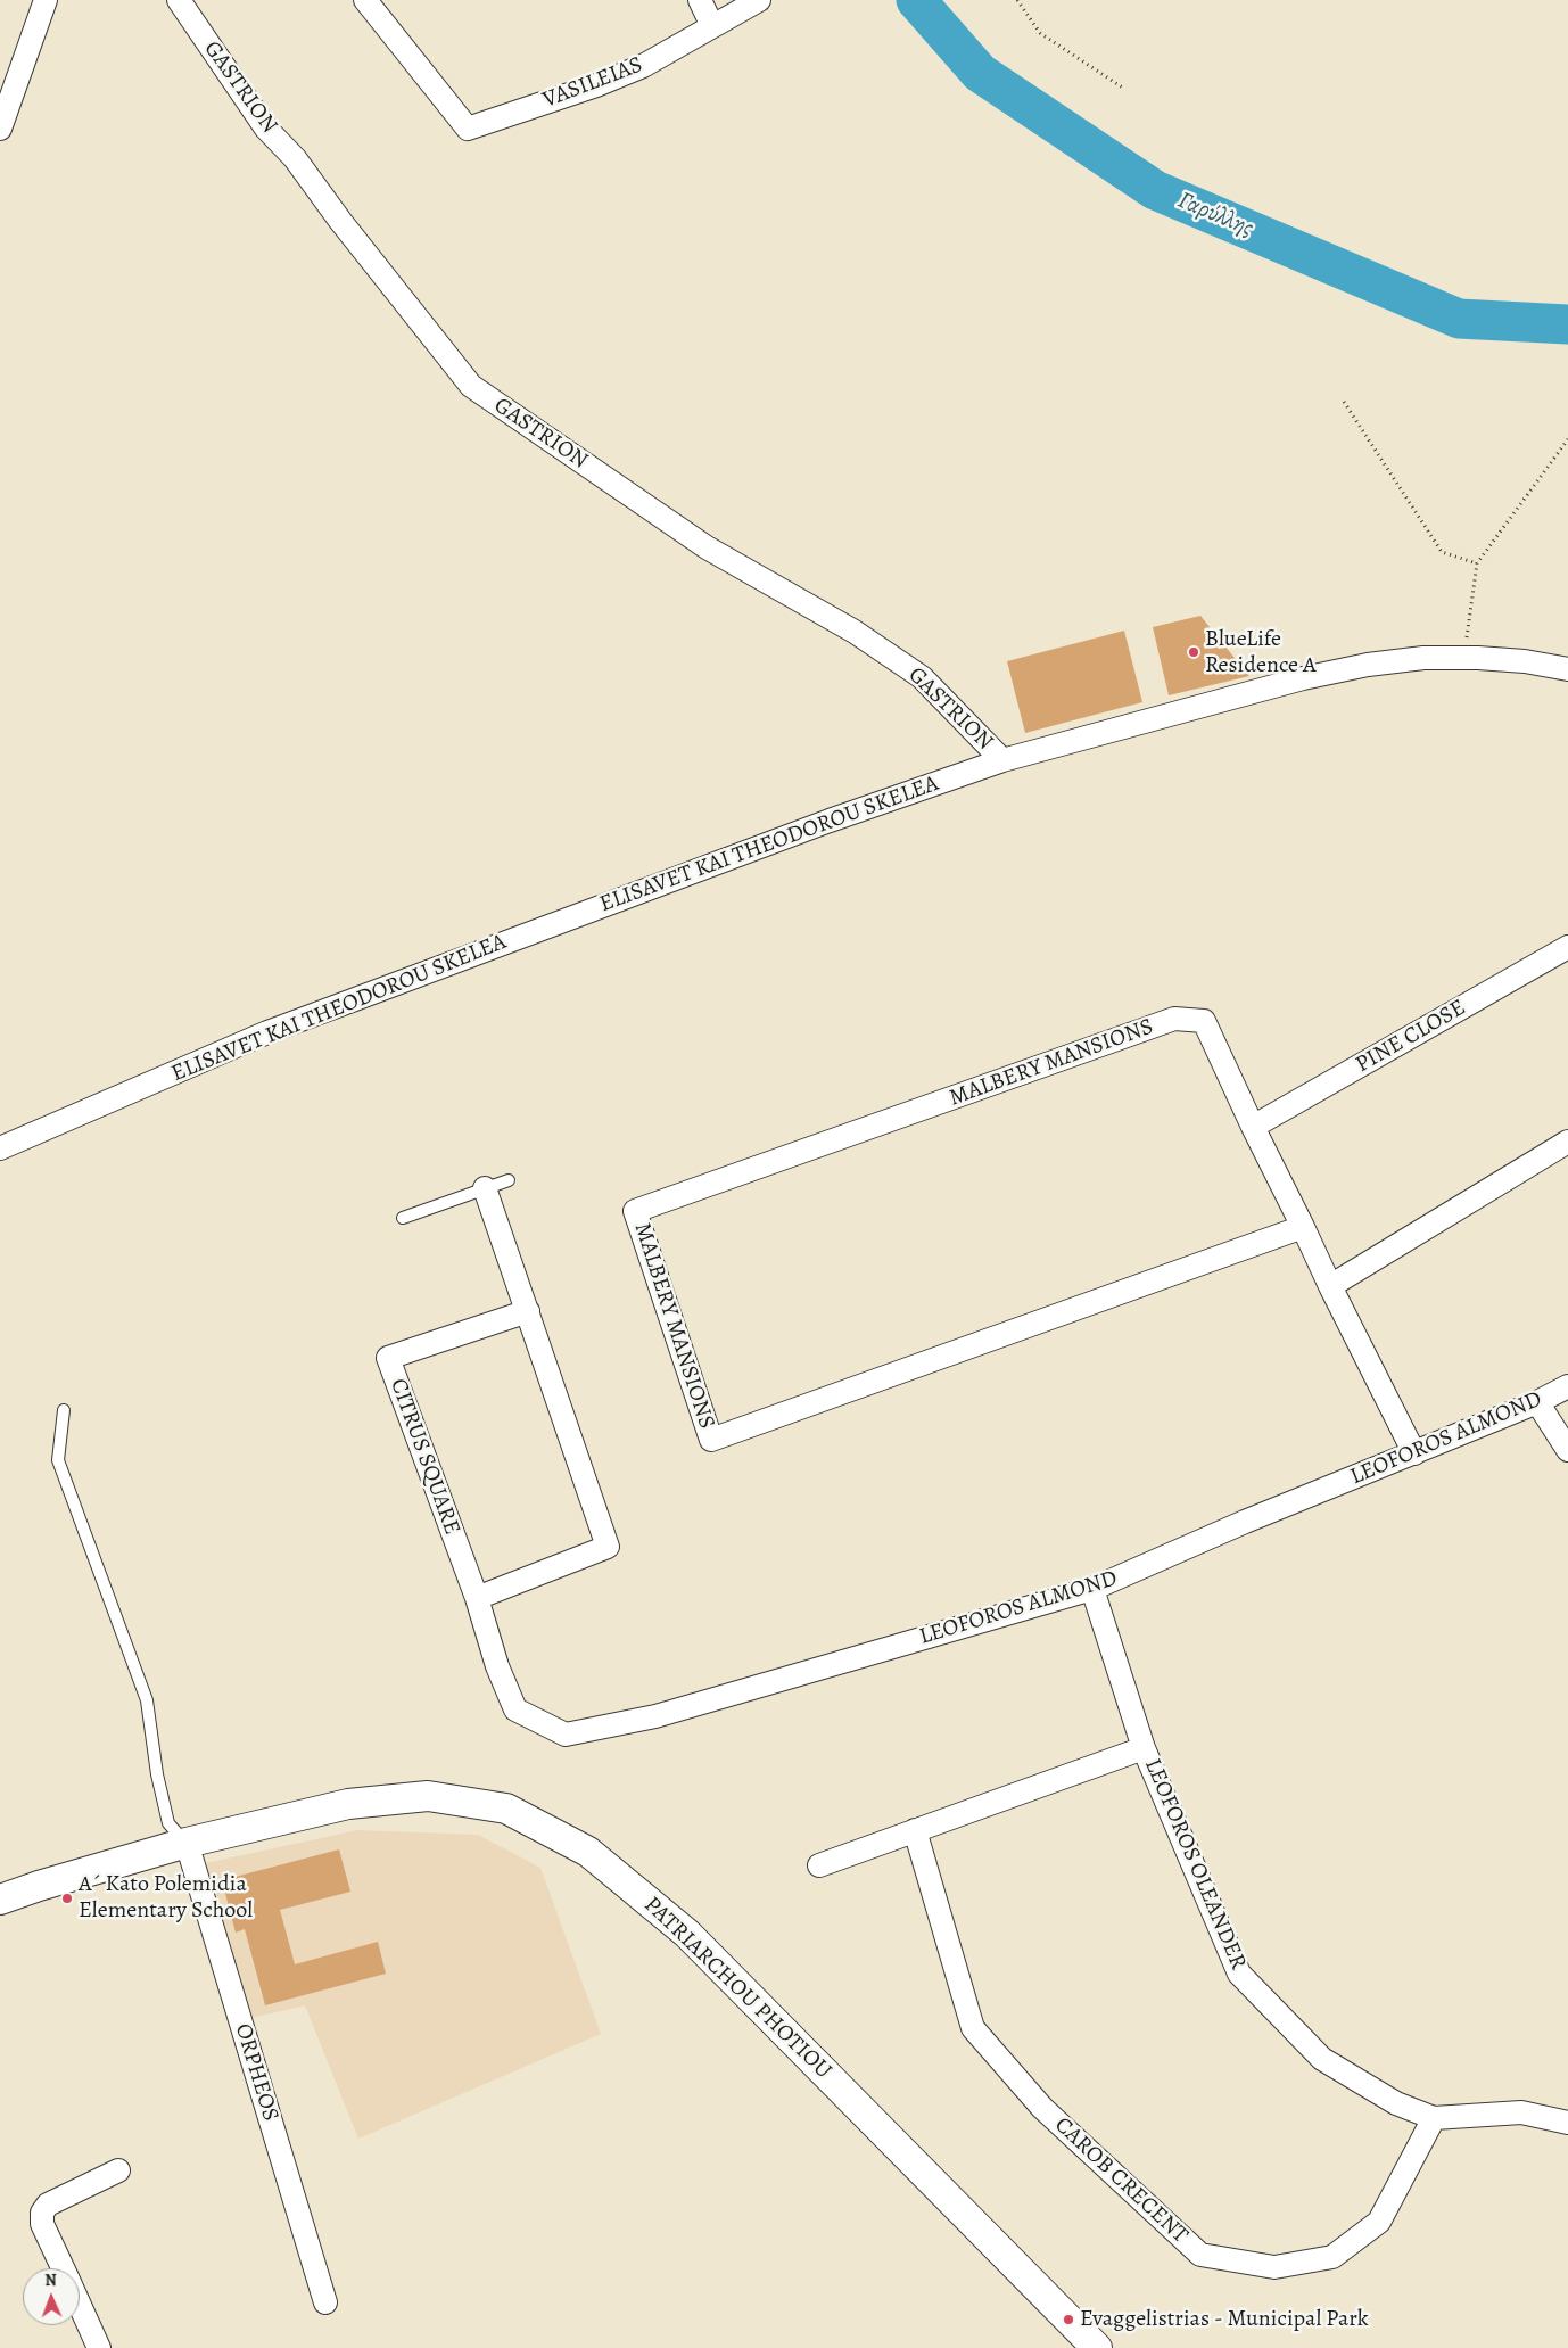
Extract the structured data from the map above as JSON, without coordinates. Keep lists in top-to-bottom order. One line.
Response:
{"streets":{"street":["VASILEIAS","GASTRION","ELISAVET KAI THEODOROU SKELEA","PINE CLOSE","MALBERY MANSIONS","LEOFOROS ALMOND","CITRUS SQUARE","LEOFOROS OLEANDER","PATRIARCHOU PHOTIOU","ORPHEOS","CAROB CRECENT"]},"crossings":[["GASTRION","ELISAVET KAI THEODOROU SKELEA"],["PINE CLOSE","MALBERY MANSIONS"],["MALBERY MANSIONS","LEOFOROS ALMOND"],["LEOFOROS ALMOND","CITRUS SQUARE"],["LEOFOROS ALMOND","LEOFOROS OLEANDER"],["LEOFOROS OLEANDER","CAROB CRECENT"],["PATRIARCHOU PHOTIOU","ORPHEOS"]],"water":["Γαρύλλης"],"places":["BlueLife Residence A","A´ Kato Polemidia Elementary School","Evaggelistrias - Municipal Park"],"north":"top"}
